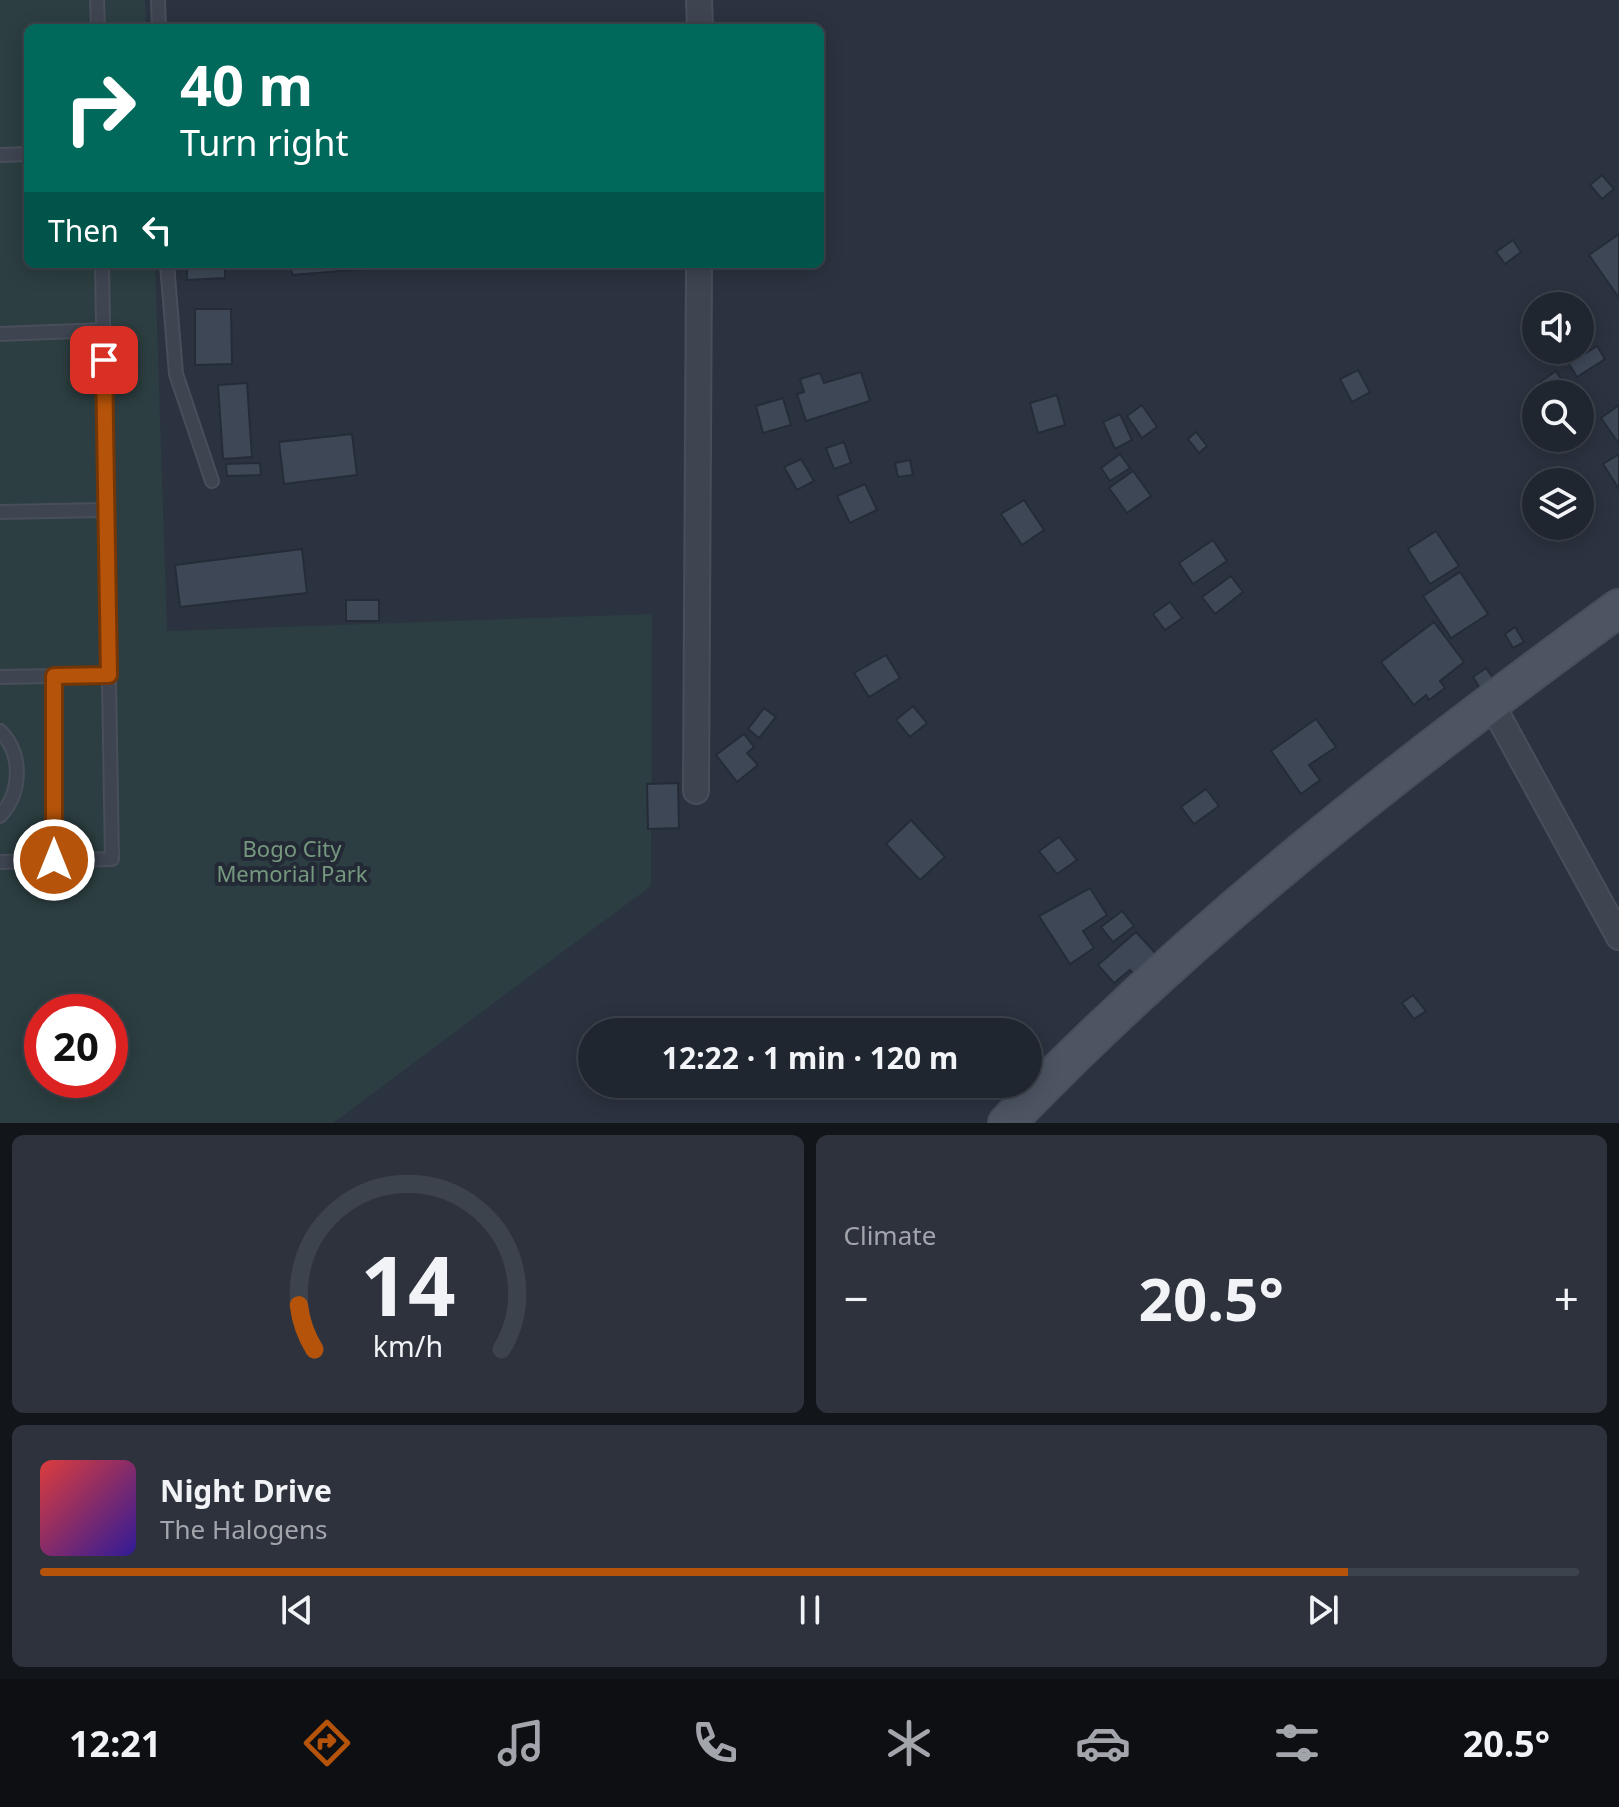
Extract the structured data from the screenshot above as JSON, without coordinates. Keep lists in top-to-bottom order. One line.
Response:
{"parks":["Bogo City Memorial Park"],"page":{"turn":["40 m","Turn right"],"then":"Then","limit":"20","trip":"12:22 · 1 min · 120 m","tile":"Climate","heat":["−","20.5°","+"],"song":["Night Drive","The Halogens"],"tabs":["12:21","20.5°"],"gauge":["14","km/h"]}}
